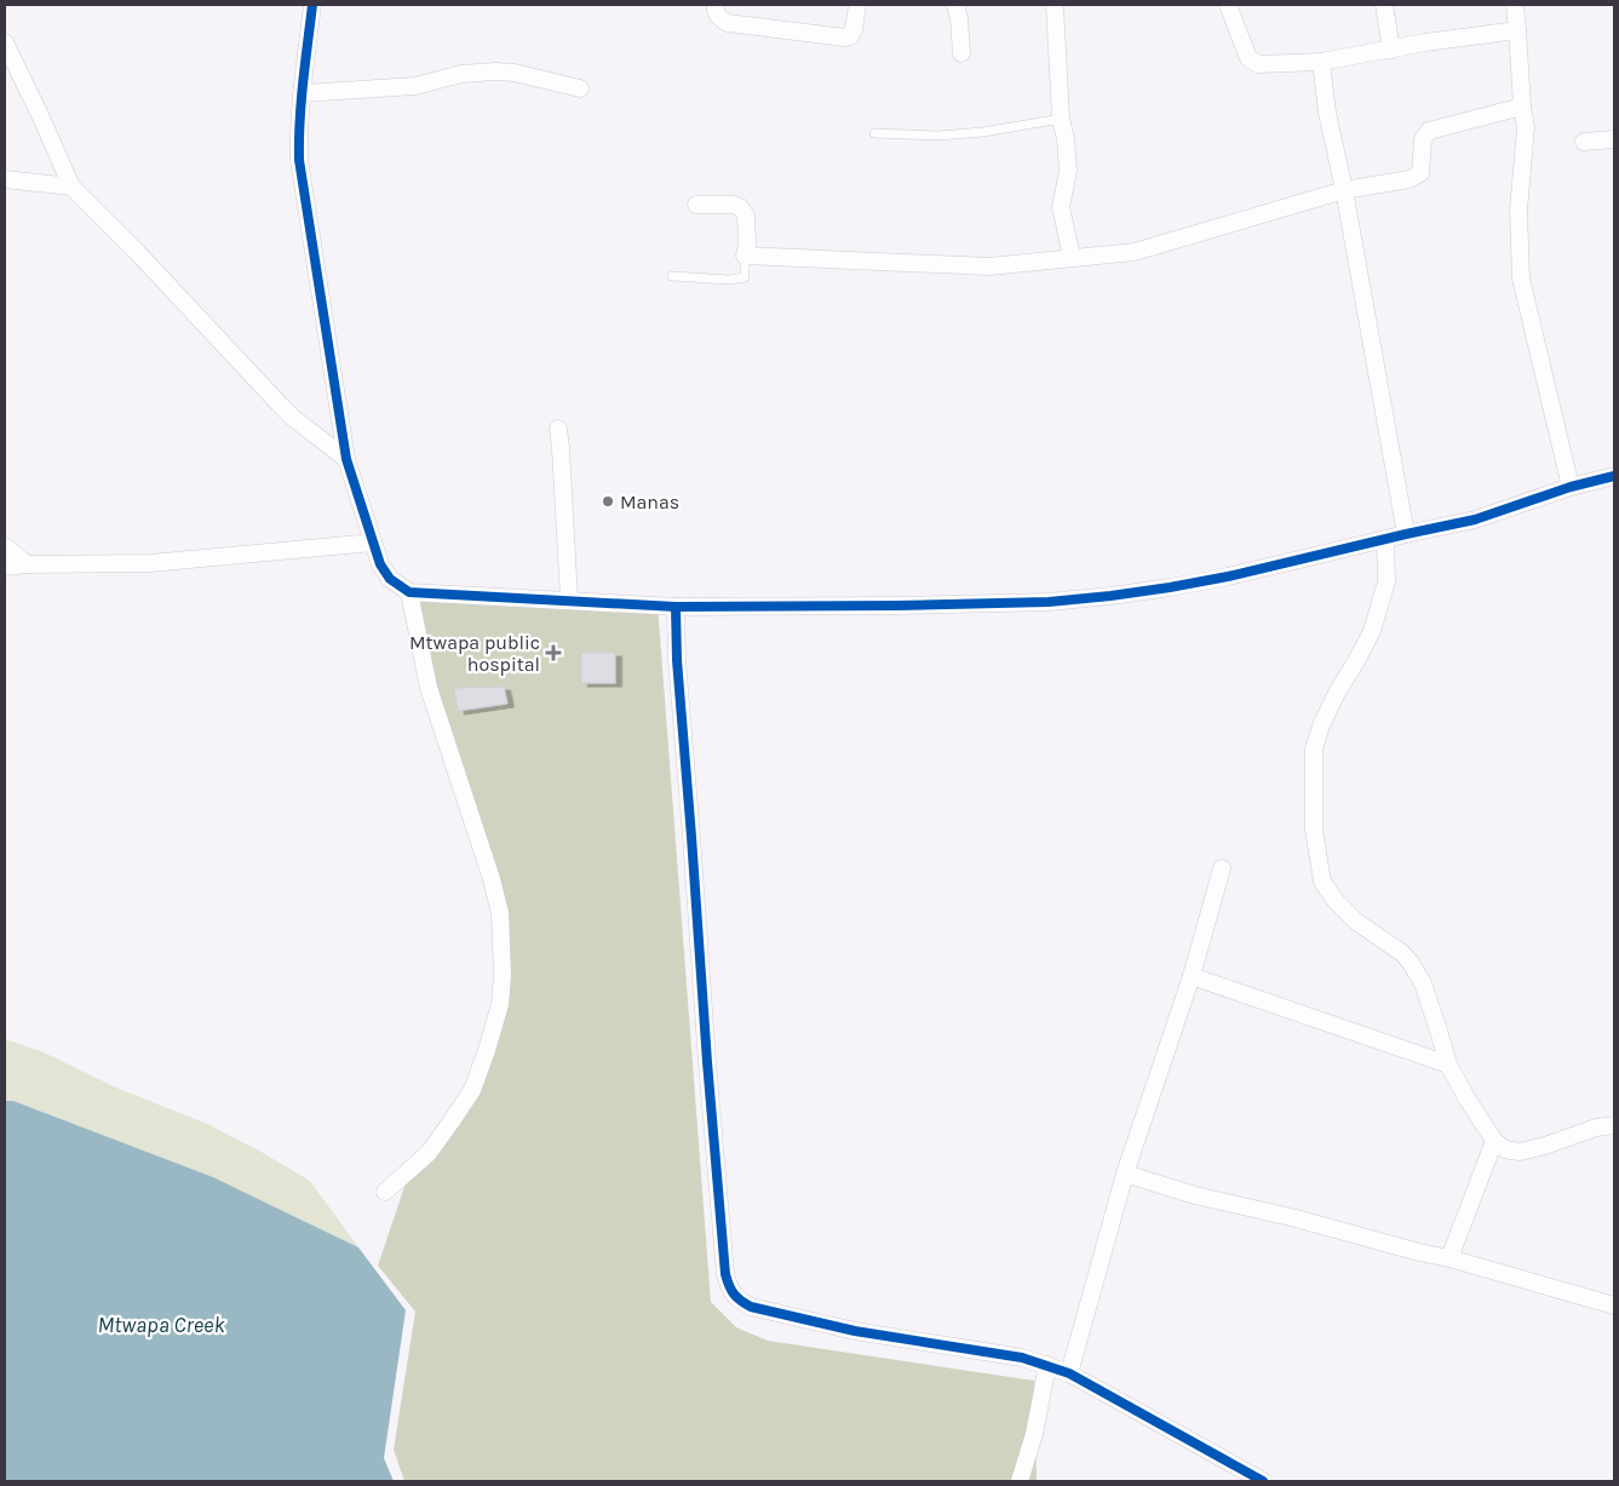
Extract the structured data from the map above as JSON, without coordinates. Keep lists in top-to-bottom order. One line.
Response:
{"water":["Mtwapa Creek"],"places":{"other":["Manas"],"health":["Mtwapa public hospital"]}}
